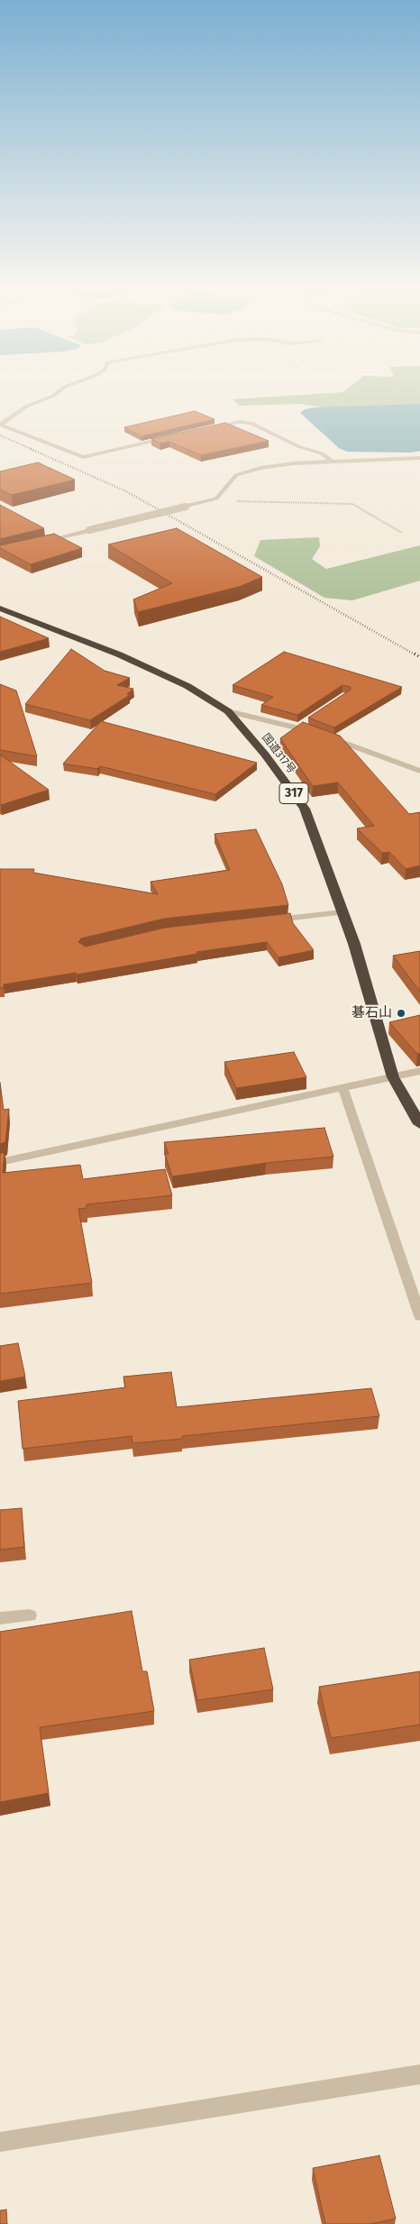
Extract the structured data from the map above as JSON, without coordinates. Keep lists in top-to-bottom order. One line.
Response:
{"streets":{"highway":["国道317号","317"]},"places":["碁石山"]}
